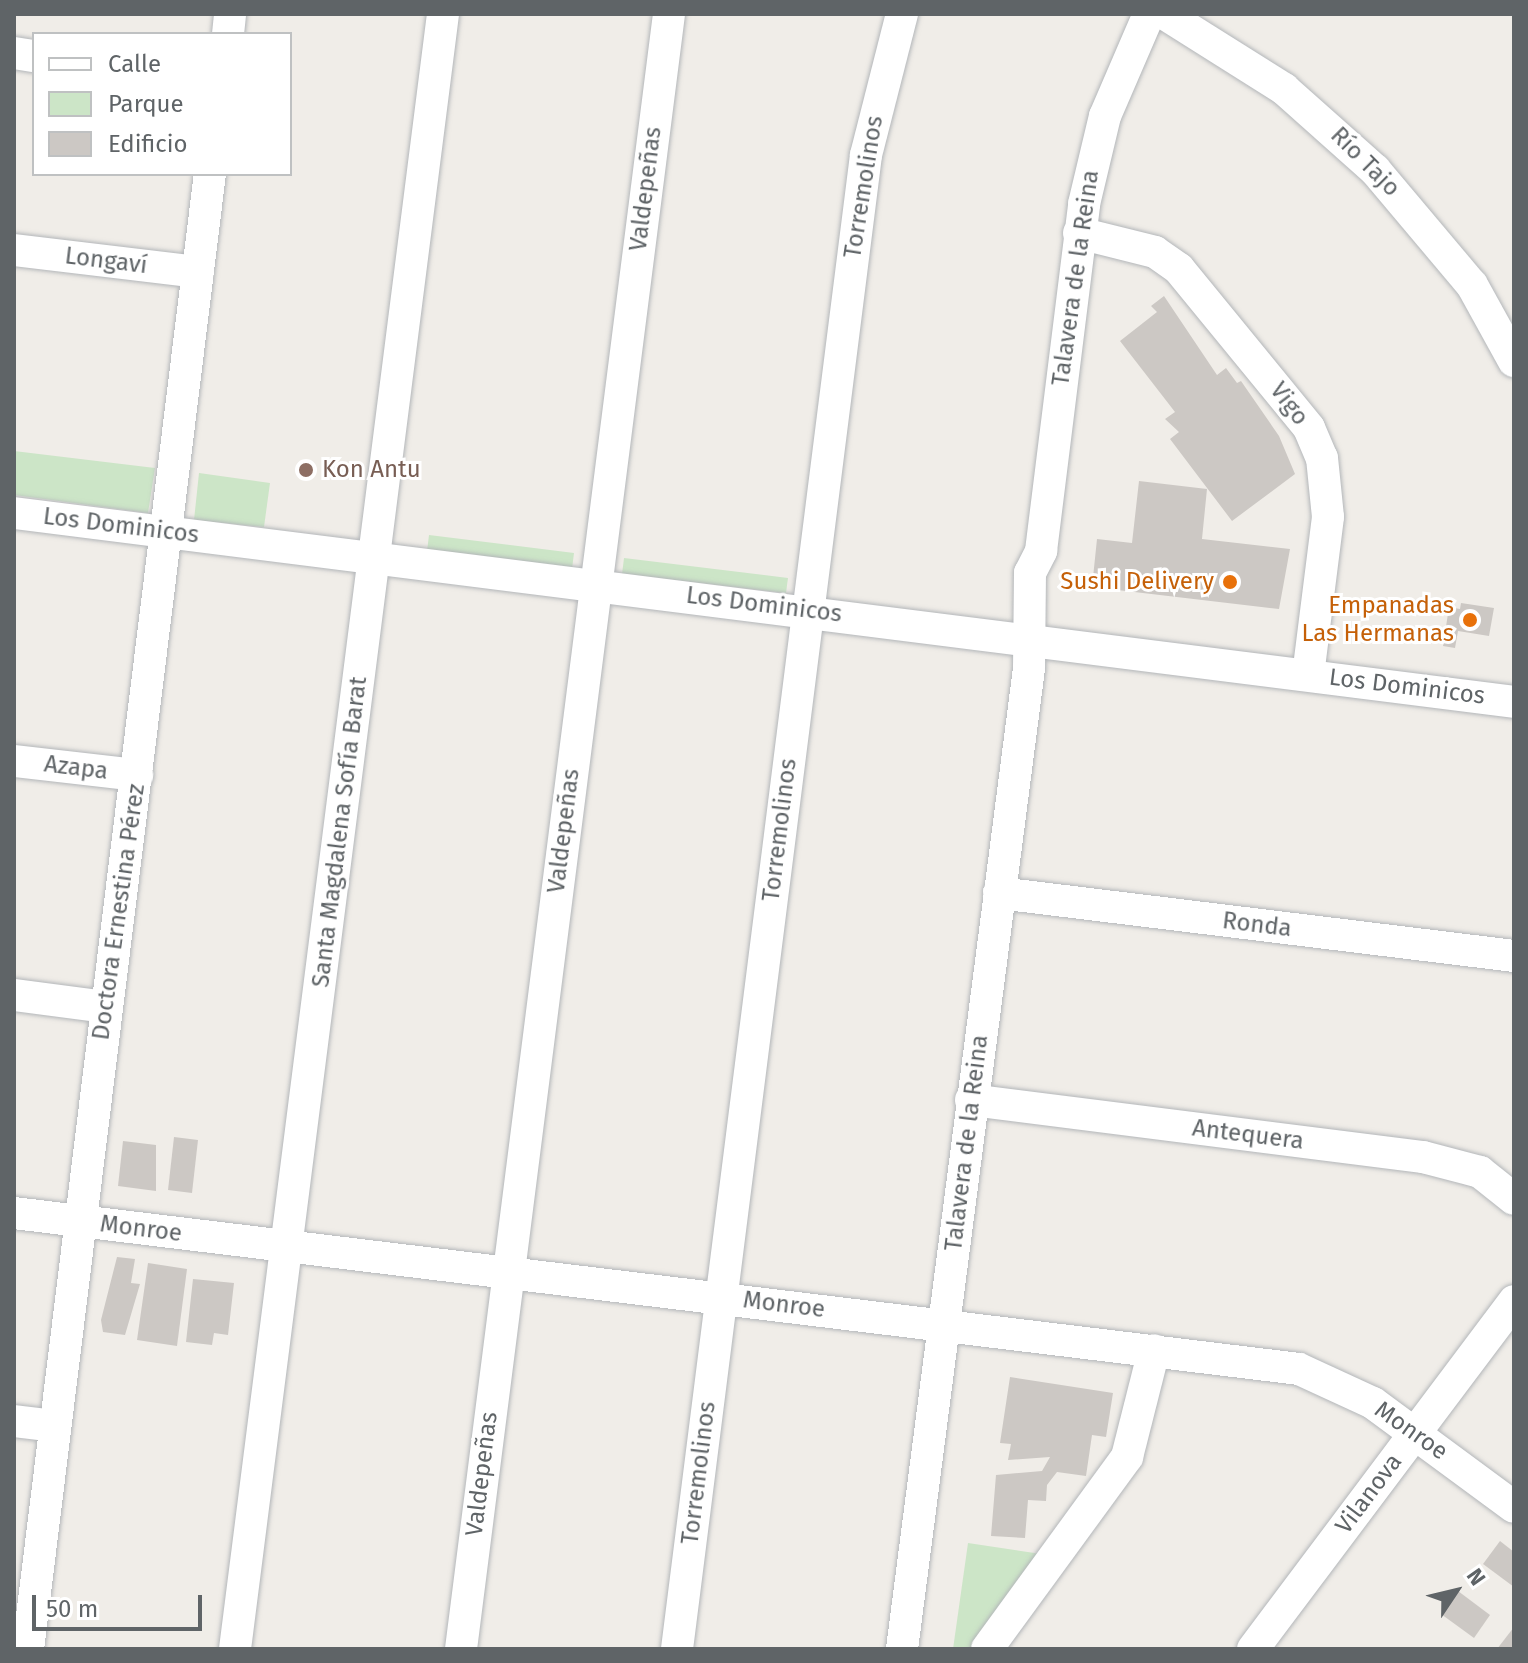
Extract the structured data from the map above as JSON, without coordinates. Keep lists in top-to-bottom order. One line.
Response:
{"streets":{"street":["Río Tajo","Torremolinos","Valdepeñas","Longaví","Talavera de la Reina","Vigo","Los Dominicos","Azapa","Santa Magdalena Sofía Barat","Doctora Ernestina Pérez","Ronda","Antequera","Monroe","Vilanova"]},"crossings":[["Torremolinos","Los Dominicos"],["Torremolinos","Monroe"],["Valdepeñas","Los Dominicos"],["Valdepeñas","Monroe"],["Longaví","Doctora Ernestina Pérez"],["Talavera de la Reina","Vigo"],["Talavera de la Reina","Los Dominicos"],["Talavera de la Reina","Ronda"],["Talavera de la Reina","Antequera"],["Talavera de la Reina","Monroe"],["Vigo","Los Dominicos"],["Los Dominicos","Santa Magdalena Sofía Barat"],["Los Dominicos","Doctora Ernestina Pérez"],["Azapa","Doctora Ernestina Pérez"],["Santa Magdalena Sofía Barat","Monroe"],["Doctora Ernestina Pérez","Monroe"],["Monroe","Vilanova"]],"places":["Kon Antu","Sushi Delivery","Empanadas Las Hermanas"],"legend":["Calle","Parque","Edificio"],"scale_bar":"50 m","north":"top right"}
